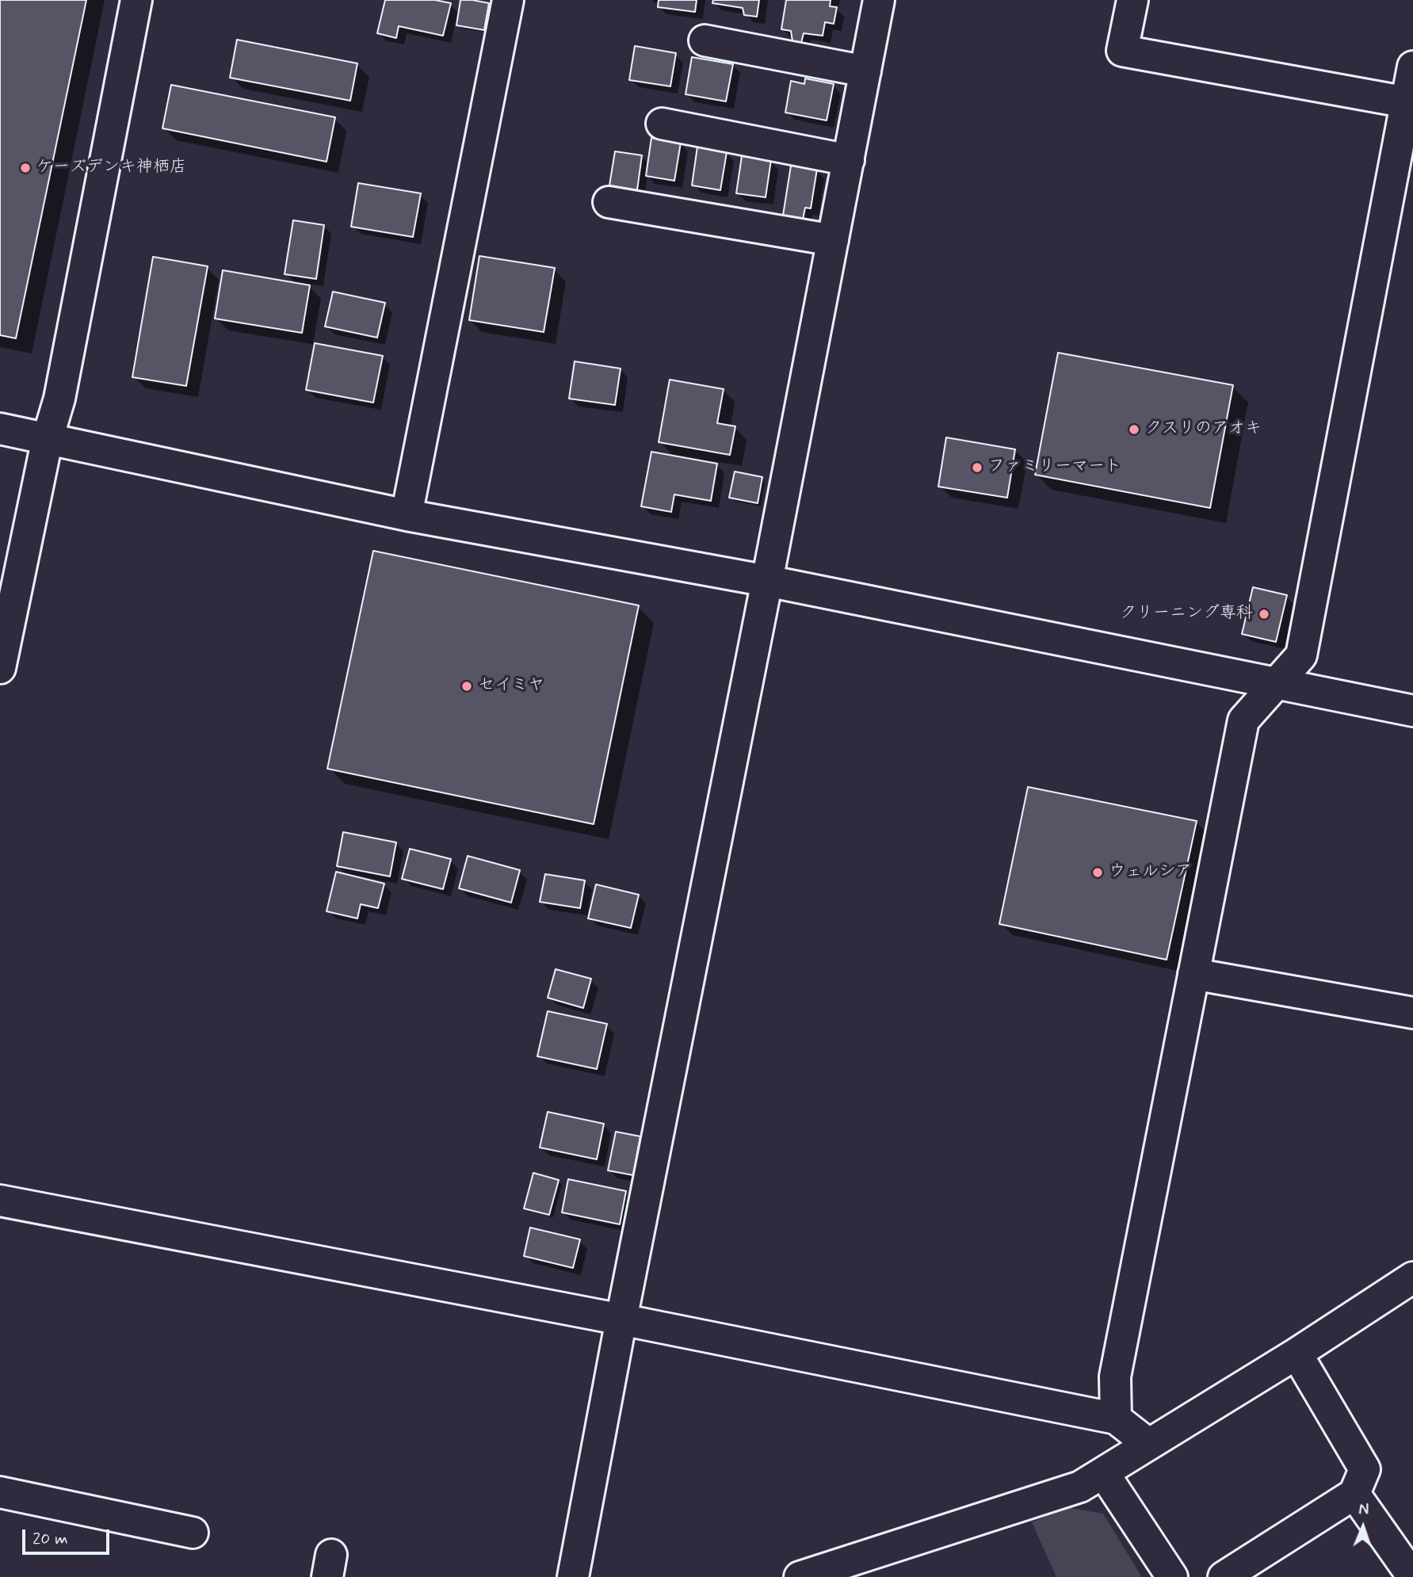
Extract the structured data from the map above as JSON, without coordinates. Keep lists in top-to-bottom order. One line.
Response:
{"places":["ケーズデンキ神栖店","クスリのアオキ","ファミリーマート","クリーニング専科","セイミヤ","ウェルシア"],"scale_bar":"20 m","north":"top"}
